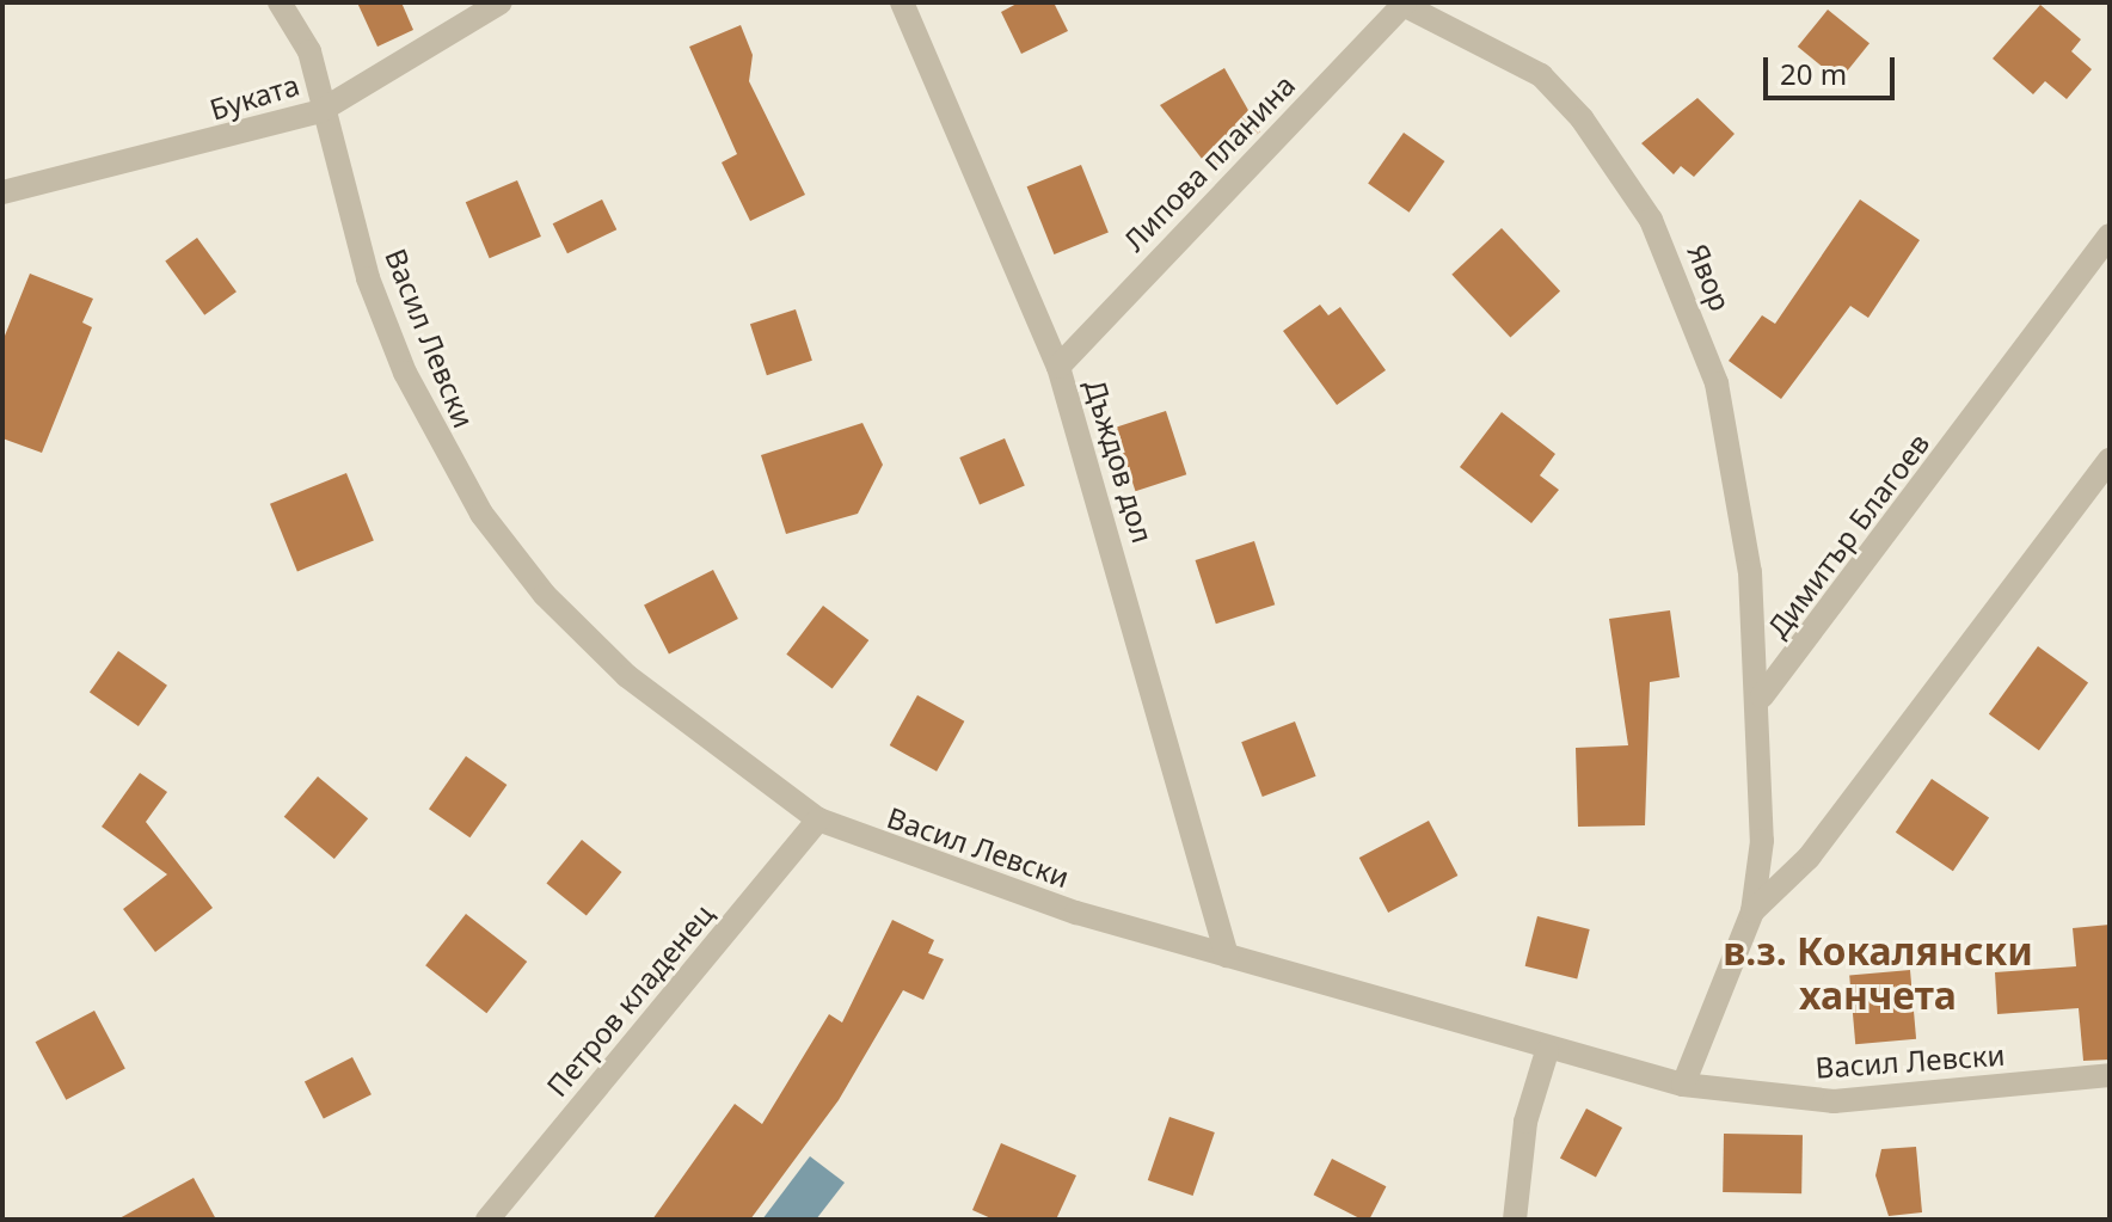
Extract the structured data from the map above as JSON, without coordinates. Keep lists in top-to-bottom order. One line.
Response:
{"streets":{"street":["Буката","Липова планина","Явор","Васил Левски","Дъждов дол","Димитър Благоев","Петров кладенец"]},"crossings":[["Буката","Васил Левски"],["Липова планина","Явор"],["Липова планина","Дъждов дол"],["Явор","Димитър Благоев"],["Васил Левски","Дъждов дол"],["Васил Левски","Петров кладенец"]],"districts":["в.з. Кокалянски ханчета"],"scale_bar":"20 m"}
